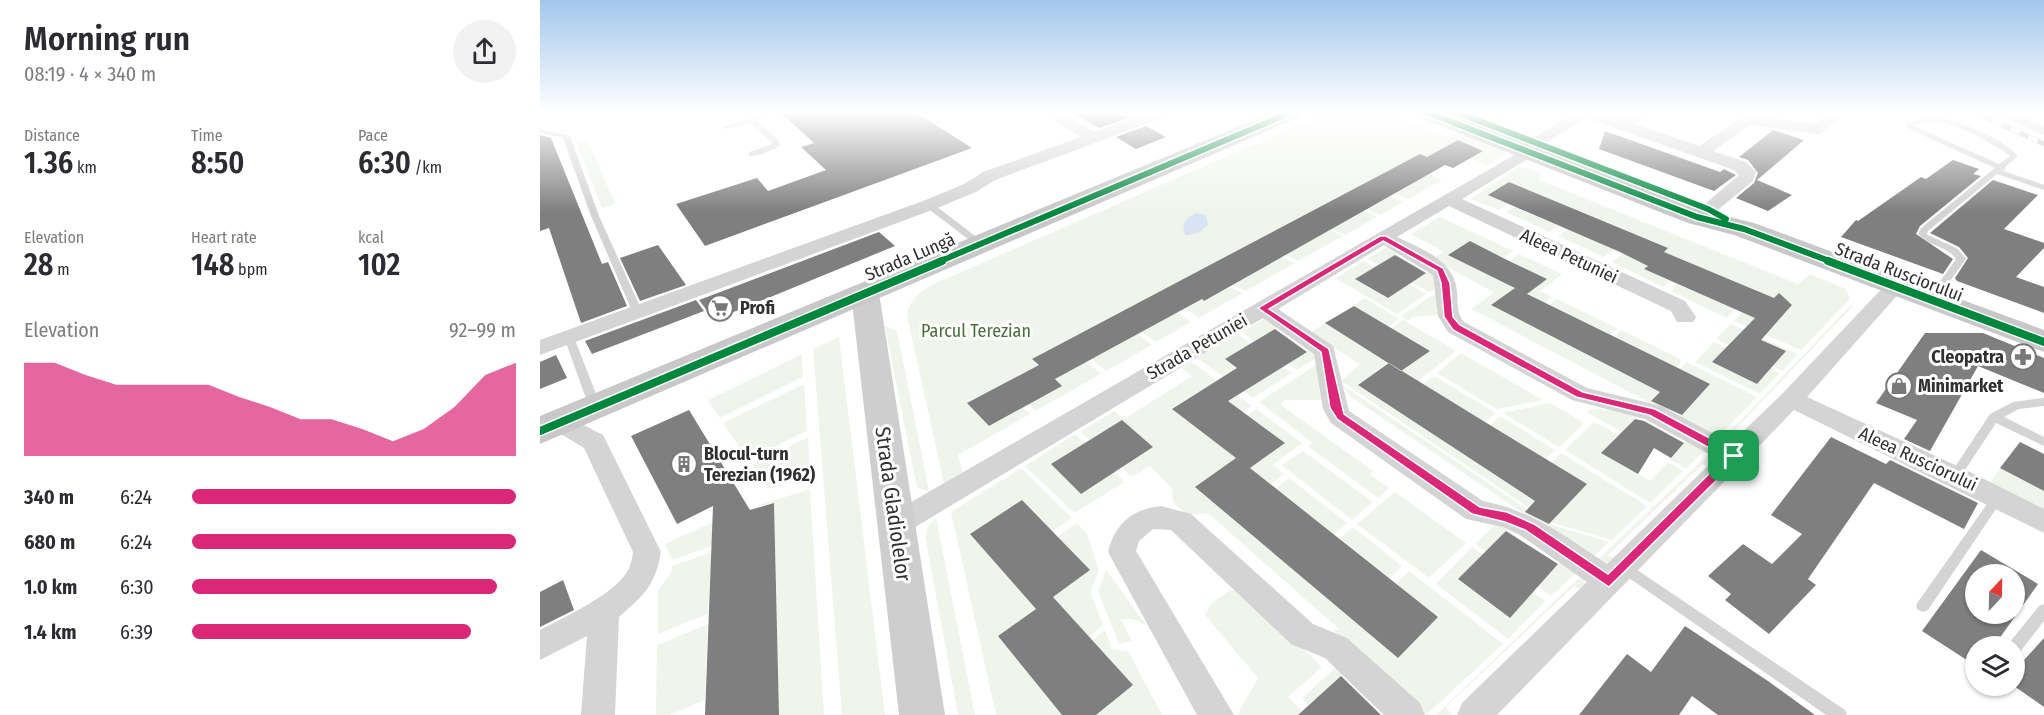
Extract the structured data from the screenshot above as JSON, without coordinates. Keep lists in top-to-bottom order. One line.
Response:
{"streets":{"main road":["Strada Lungă","Strada Rusciorului"],"street":["Aleea Petuniei","Strada Petuniei","Aleea Rusciorului","Strada Gladiolelor"]},"crossings":[["Aleea Petuniei","Strada Petuniei"],["Strada Lungă","Strada Gladiolelor"],["Strada Rusciorului","Strada Petuniei"],["Strada Petuniei","Strada Gladiolelor"]],"parks":["Parcul Terezian"],"places":{"supermarket":["Profi"],"pharmacy":["Cleopatra"],"shop":["Minimarket"],"building":["Blocul-turn Terezian (1962)"]},"north":"top","page":{"heading":["Morning run","08:19 · 4 × 340 m"],"stats":[["Distance","1.36 km"],["Time","8:50"],["Pace","6:30 /km"],["Elevation","28 m"],["Heart rate","148 bpm"],["kcal","102"]],"chart":["Elevation","92–99 m"],"list":[{"name":"340 m","note":"6:24"},{"name":"680 m","note":"6:24"},{"name":"1.0 km","note":"6:30"},{"name":"1.4 km","note":"6:39"}]}}
